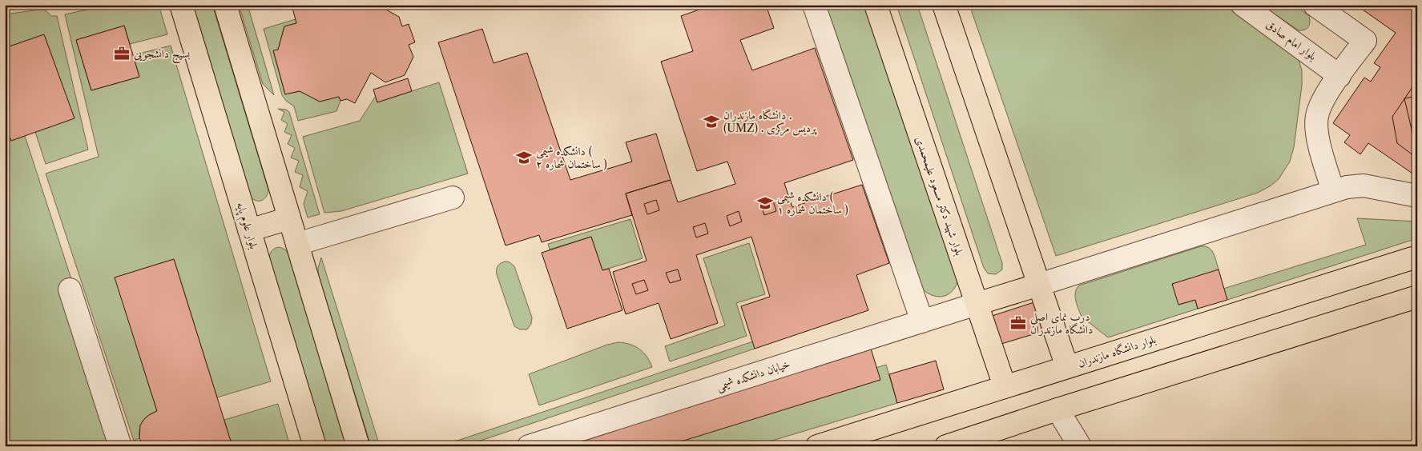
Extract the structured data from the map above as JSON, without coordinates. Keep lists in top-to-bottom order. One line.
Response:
{"streets":{"main road":["بلوار شهید دکتر مسعود علیمحمدی","بلوار علوم پایه","بلوار دانشگاه مازندران"],"street":["بلوار امام صادق","خیابان دانشکده شیمی"]},"crossings":[["بلوار شهید دکتر مسعود علیمحمدی","بلوار دانشگاه مازندران"],["بلوار شهید دکتر مسعود علیمحمدی","خیابان دانشکده شیمی"]],"places":{"office":["بسیج دانشجویی","درب نمای اصلی دانشگاه مازندران"],"school or university":["دانشگاه مازندران . (UMZ) . پردیس مرکزی","دانشکده شیمی ( ساختمان شماره ۲ )","دانشکده شیمی ( ساختمان شماره ۱ )"]}}
